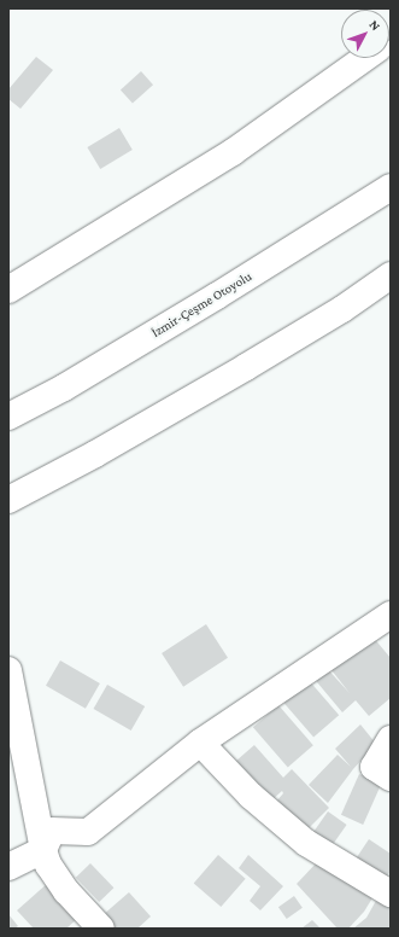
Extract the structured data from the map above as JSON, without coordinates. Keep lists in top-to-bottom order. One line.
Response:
{"streets":{"main road":["İzmir-Çeşme Otoyolu"]},"north":"top right"}
